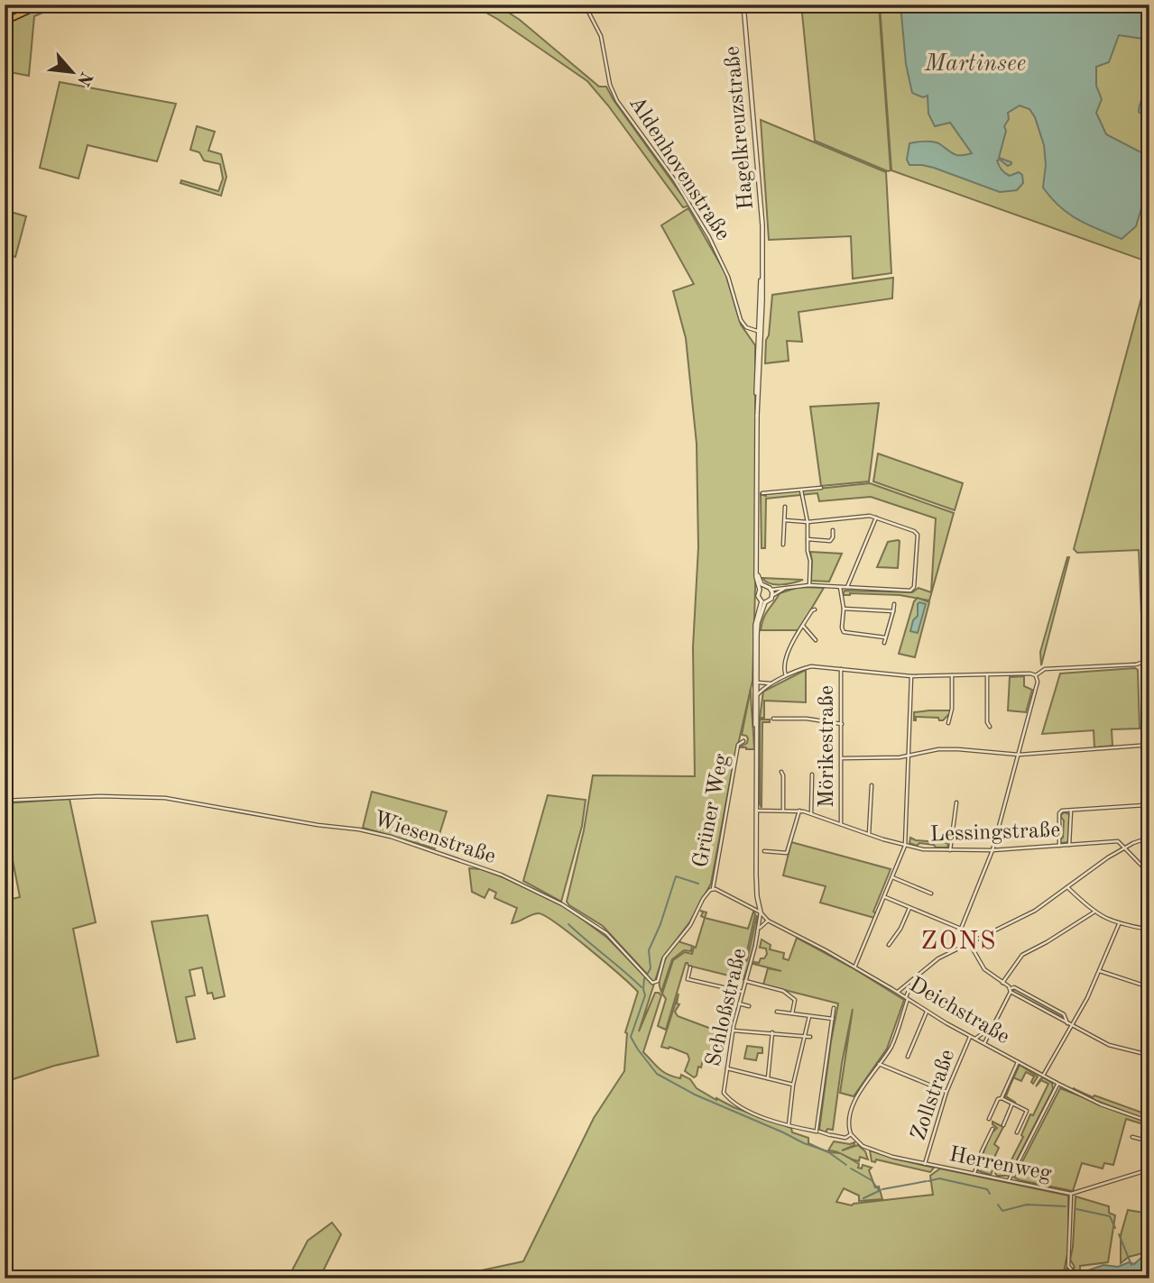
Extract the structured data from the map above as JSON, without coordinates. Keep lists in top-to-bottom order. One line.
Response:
{"streets":{"street":["Hagelkreuzstraße","Aldenhovenstraße","Mörikestraße","Grüner Weg","Lessingstraße","Wiesenstraße","Schloßstraße","Deichstraße","Zollstraße","Herrenweg"]},"crossings":[["Hagelkreuzstraße","Aldenhovenstraße"],["Mörikestraße","Lessingstraße"],["Grüner Weg","Wiesenstraße"],["Schloßstraße","Deichstraße"],["Deichstraße","Zollstraße"],["Zollstraße","Herrenweg"]],"districts":["ZONS"],"water":["Martinsee"],"north":"bottom right"}
